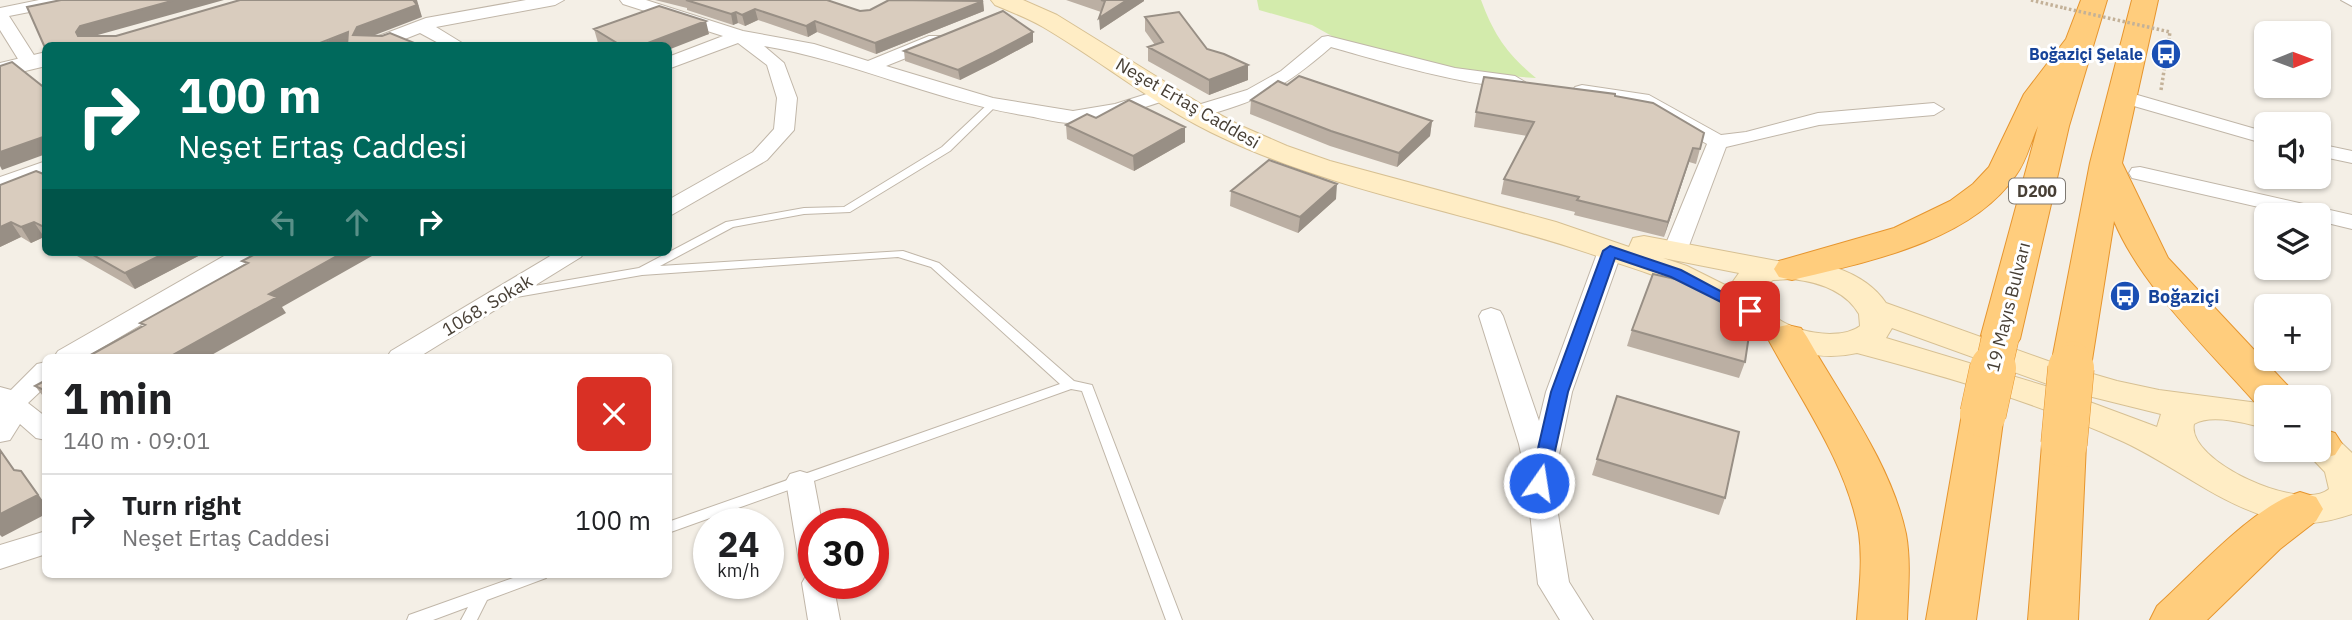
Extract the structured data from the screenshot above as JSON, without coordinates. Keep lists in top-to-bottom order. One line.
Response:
{"streets":{"highway":["D200","19 Mayıs Bulvarı"],"main road":["Neşet Ertaş Caddesi"],"street":["1068. Sokak"]},"places":{"bus stop":["Boğaziçi Şelale","Boğaziçi"]},"north":"right","page":{"map_buttons":["+","−"],"turn":["100 m","Neşet Ertaş Caddesi"],"heading":["1 min","140 m · 09:01"],"list":[{"name":"Turn right","note":"Neşet Ertaş Caddesi","value":"100 m"}],"speed":"24 km/h","limit":"30"}}
